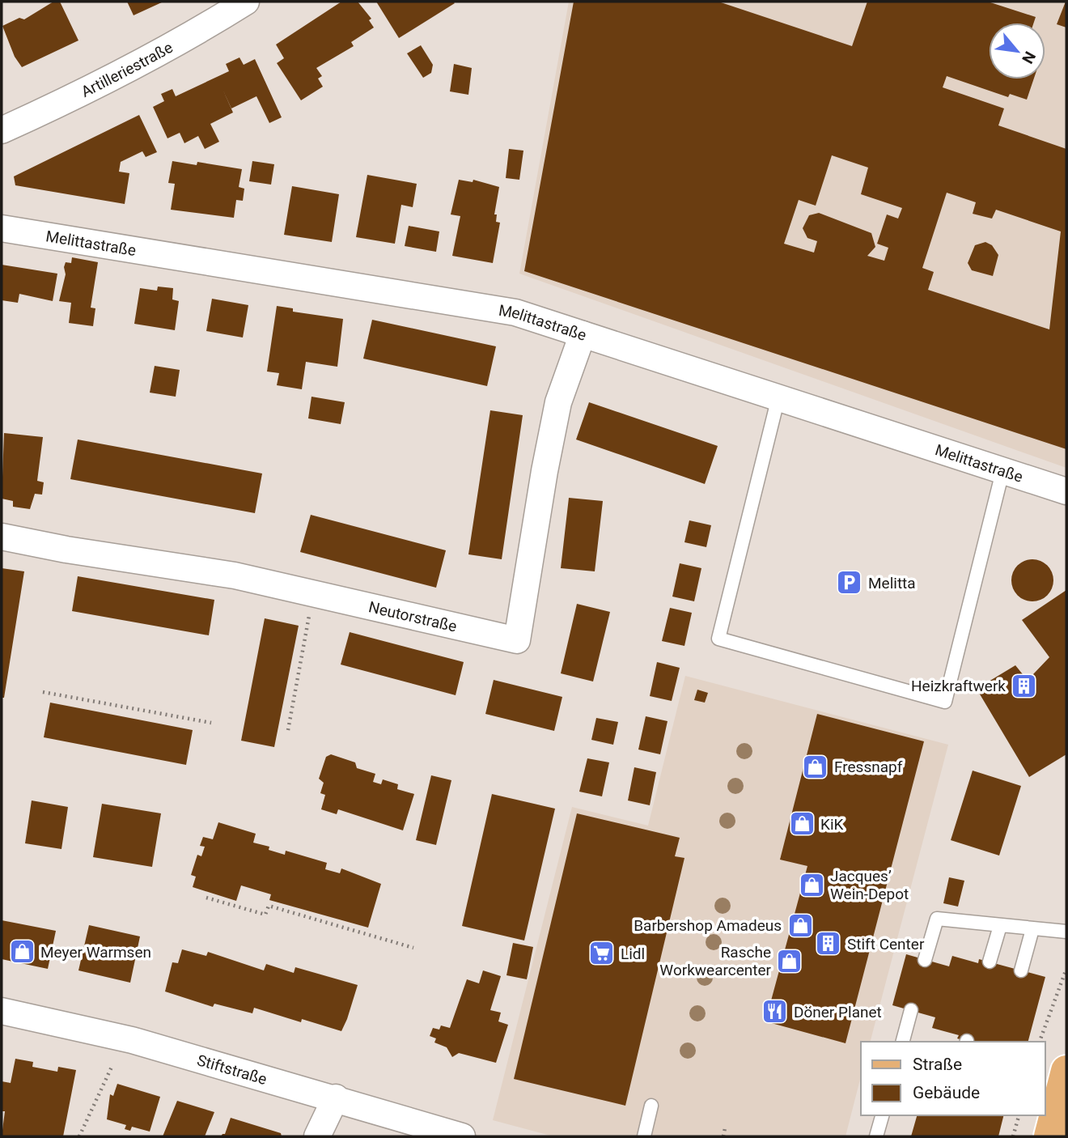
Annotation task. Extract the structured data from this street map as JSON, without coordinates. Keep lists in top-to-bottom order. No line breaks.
{"streets":{"street":["Artilleriestraße","Melittastraße","Neutorstraße","Stiftstraße"]},"crossings":[["Melittastraße","Neutorstraße"]],"places":{"parking":["Melitta"],"building":["Heizkraftwerk","Stift Center"],"shop":["Fressnapf","KiK","Jacques’ Wein-Depot","Barbershop Amadeus","Meyer Warmsen","Rasche Workwearcenter"],"supermarket":["Lidl"],"restaurant":["Döner Planet"]},"legend":["Straße","Gebäude"],"north":"bottom right"}
